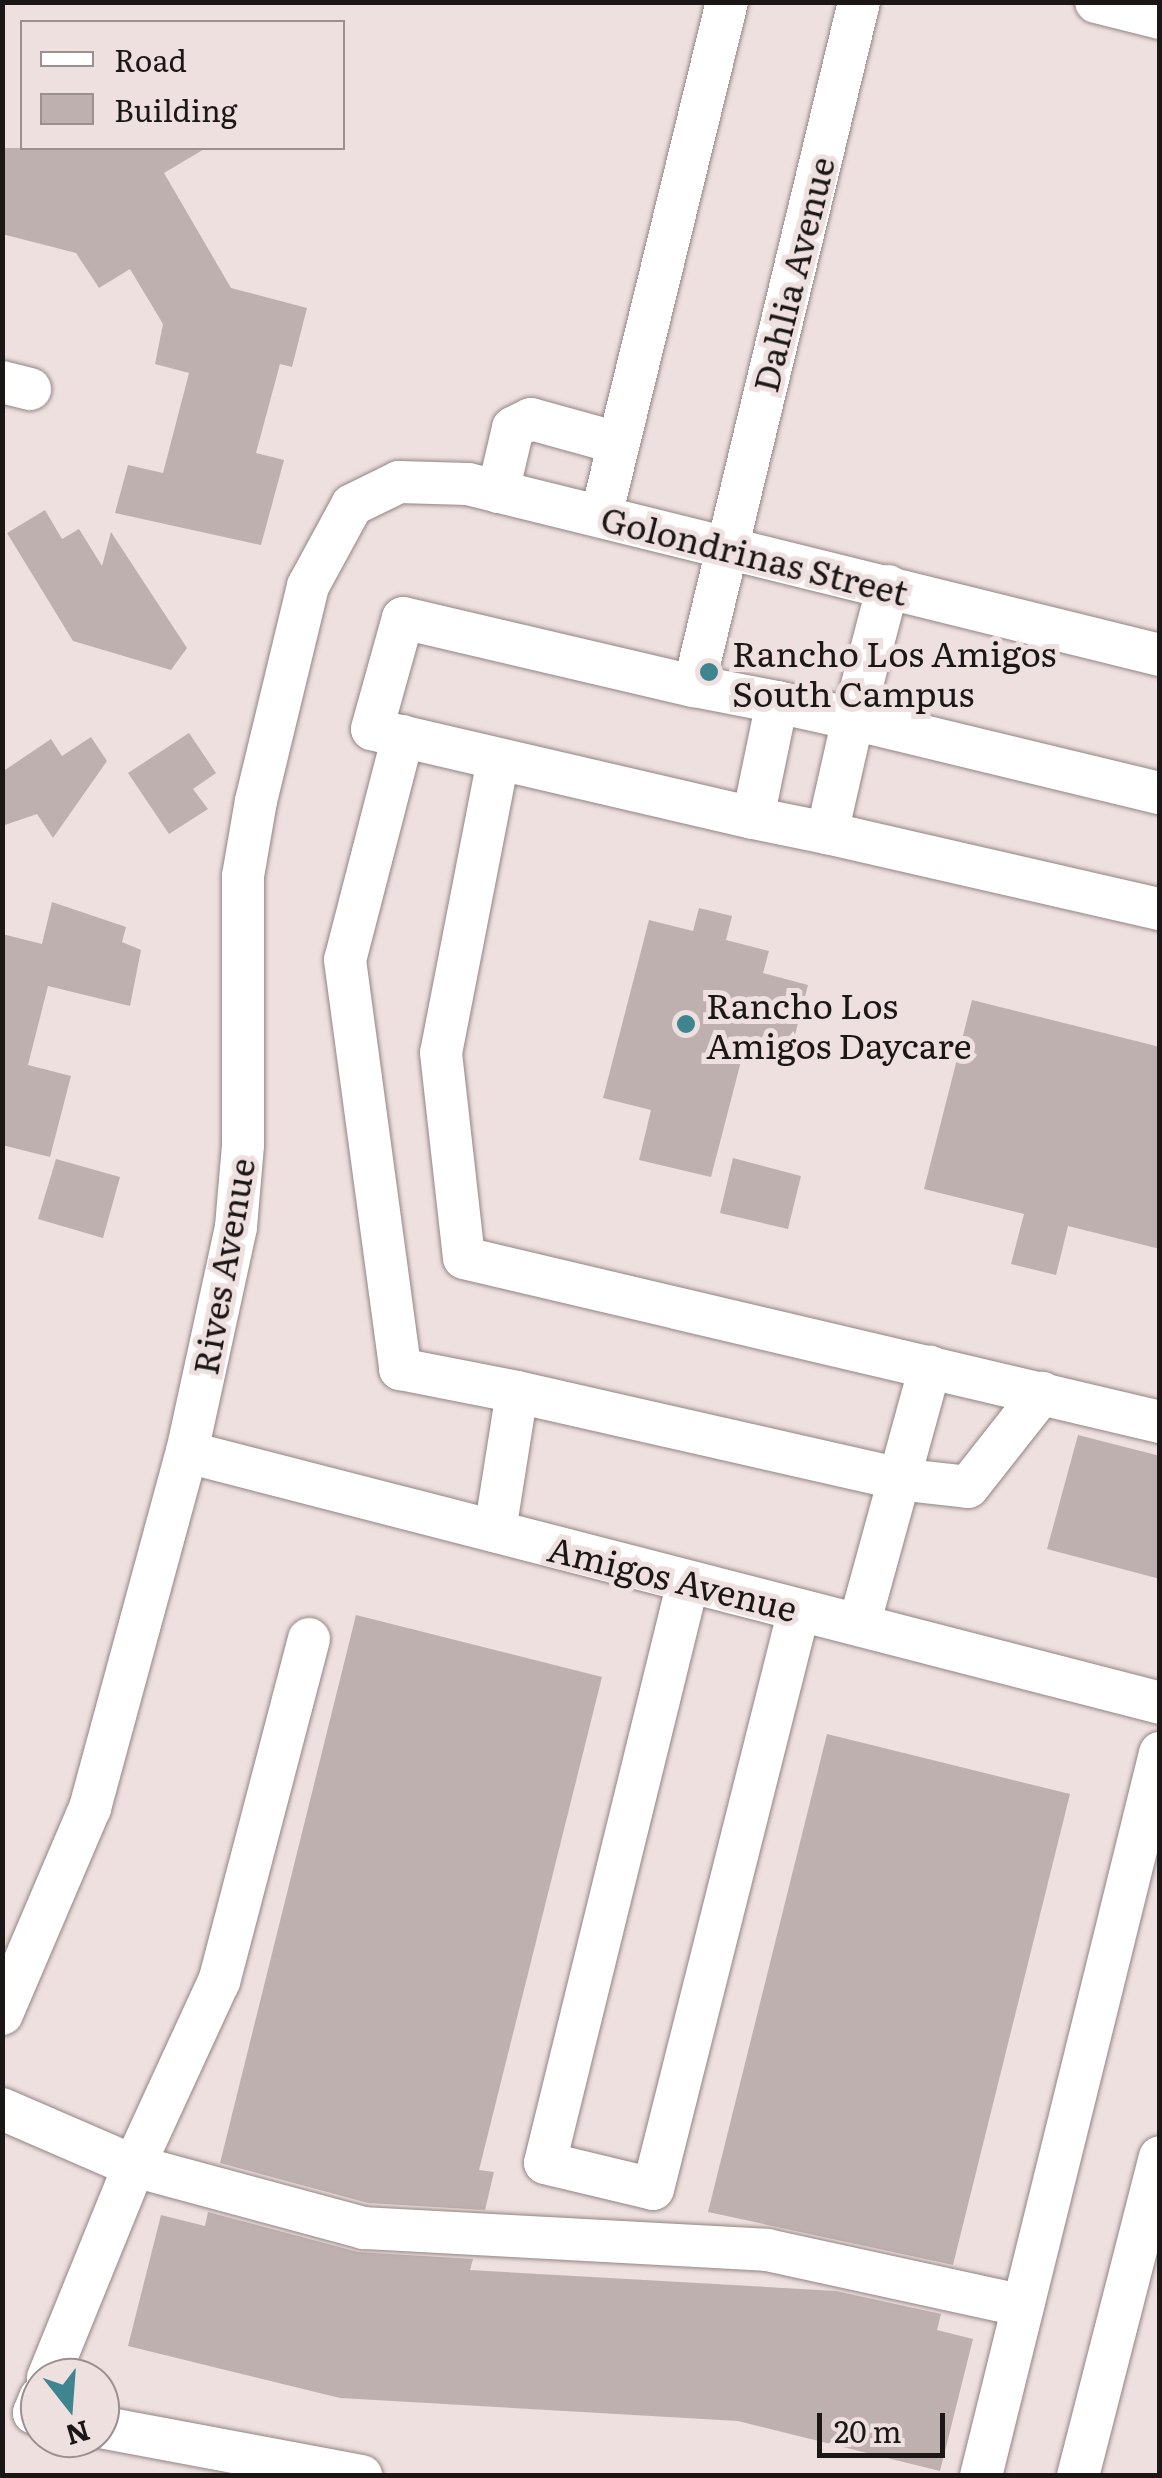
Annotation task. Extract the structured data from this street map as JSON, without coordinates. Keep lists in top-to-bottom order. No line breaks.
{"streets":{"street":["Dahlia Avenue","Golondrinas Street","Rives Avenue","Amigos Avenue"]},"crossings":[["Dahlia Avenue","Golondrinas Street"],["Golondrinas Street","Rives Avenue"],["Rives Avenue","Amigos Avenue"]],"places":["Rancho Los Amigos South Campus","Rancho Los Amigos Daycare"],"legend":["Road","Building"],"scale_bar":"20 m","north":"bottom"}
